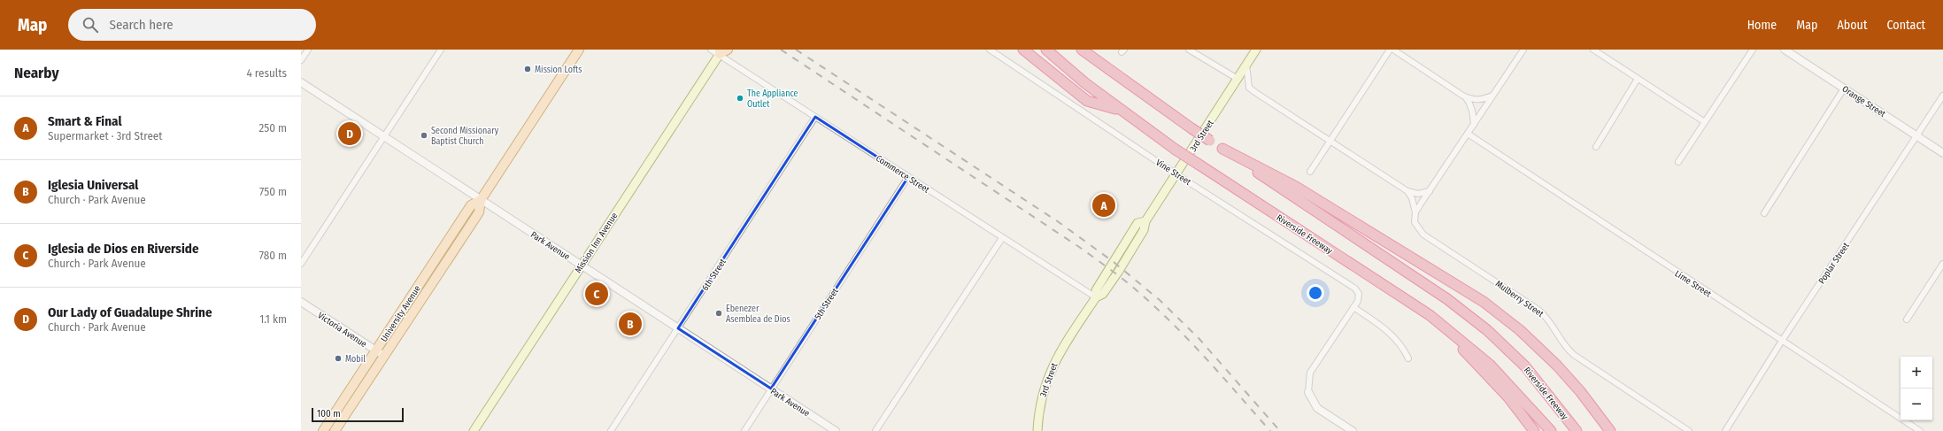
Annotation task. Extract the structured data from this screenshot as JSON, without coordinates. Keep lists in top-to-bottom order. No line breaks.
{"streets":{"highway":["Riverside Freeway"],"main road":["3rd Street","Mission Inn Avenue","University Avenue"],"street":["Orange Street","Vine Street","Commerce Street","Park Avenue","Poplar Street","6th Street","Lime Street","Mulberry Street","5th Street","Victoria Avenue"]},"crossings":[["Orange Street","Poplar Street"],["3rd Street","Vine Street"],["3rd Street","Commerce Street"],["Commerce Street","Mission Inn Avenue"],["Commerce Street","6th Street"],["Commerce Street","5th Street"],["Mission Inn Avenue","Park Avenue"],["Park Avenue","6th Street"],["Park Avenue","5th Street"],["Park Avenue","University Avenue"],["Poplar Street","Lime Street"],["University Avenue","Victoria Avenue"]],"places":["Mission Lofts","The Appliance Outlet","Second Missionary Baptist Church","Ebenezer Asemblea de Dios","Mobil"],"scale_bar":"100 m","page":{"header":"Map","search":"Search here","nav":["Home","Map","About","Contact"],"heading":["Nearby","4 results"],"list":[{"mark":"A","name":"Smart & Final","note":"Supermarket · 3rd Street","value":"250 m"},{"mark":"B","name":"Iglesia Universal","note":"Church · Park Avenue","value":"750 m"},{"mark":"C","name":"Iglesia de Dios en Riverside","note":"Church · Park Avenue","value":"780 m"},{"mark":"D","name":"Our Lady of Guadalupe Shrine","note":"Church · Park Avenue","value":"1.1 km"}],"pins":["D","A","C","B"],"map_buttons":["+","−"],"scale":"100 m"}}
